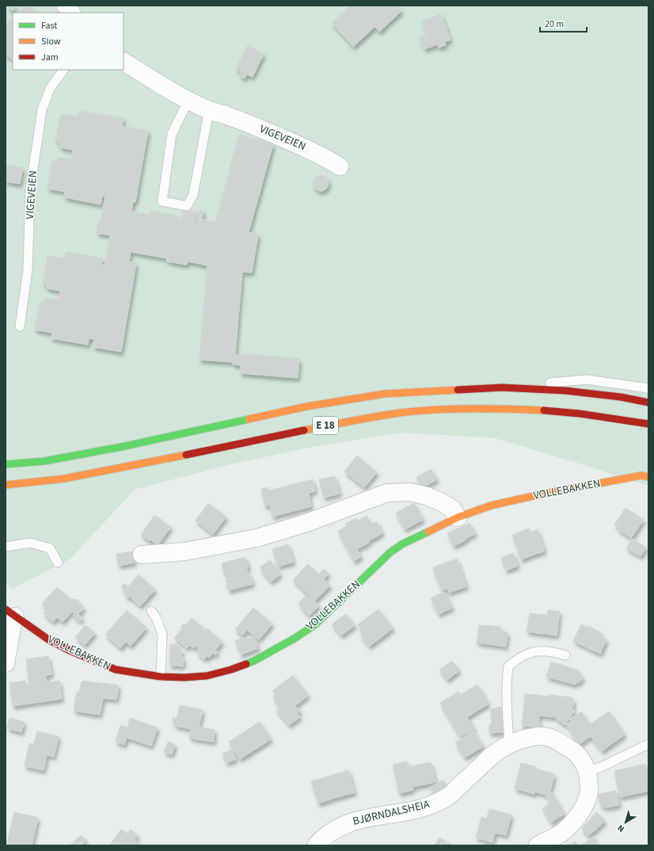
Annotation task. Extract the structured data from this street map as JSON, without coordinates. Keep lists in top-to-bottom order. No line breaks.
{"streets":{"main road":["E 18","VOLLEBAKKEN"],"street":["VIGEVEIEN","BJØRNDALSHEIA"]},"legend":["Fast","Slow","Jam"],"scale_bar":"20 m","north":"bottom left"}
